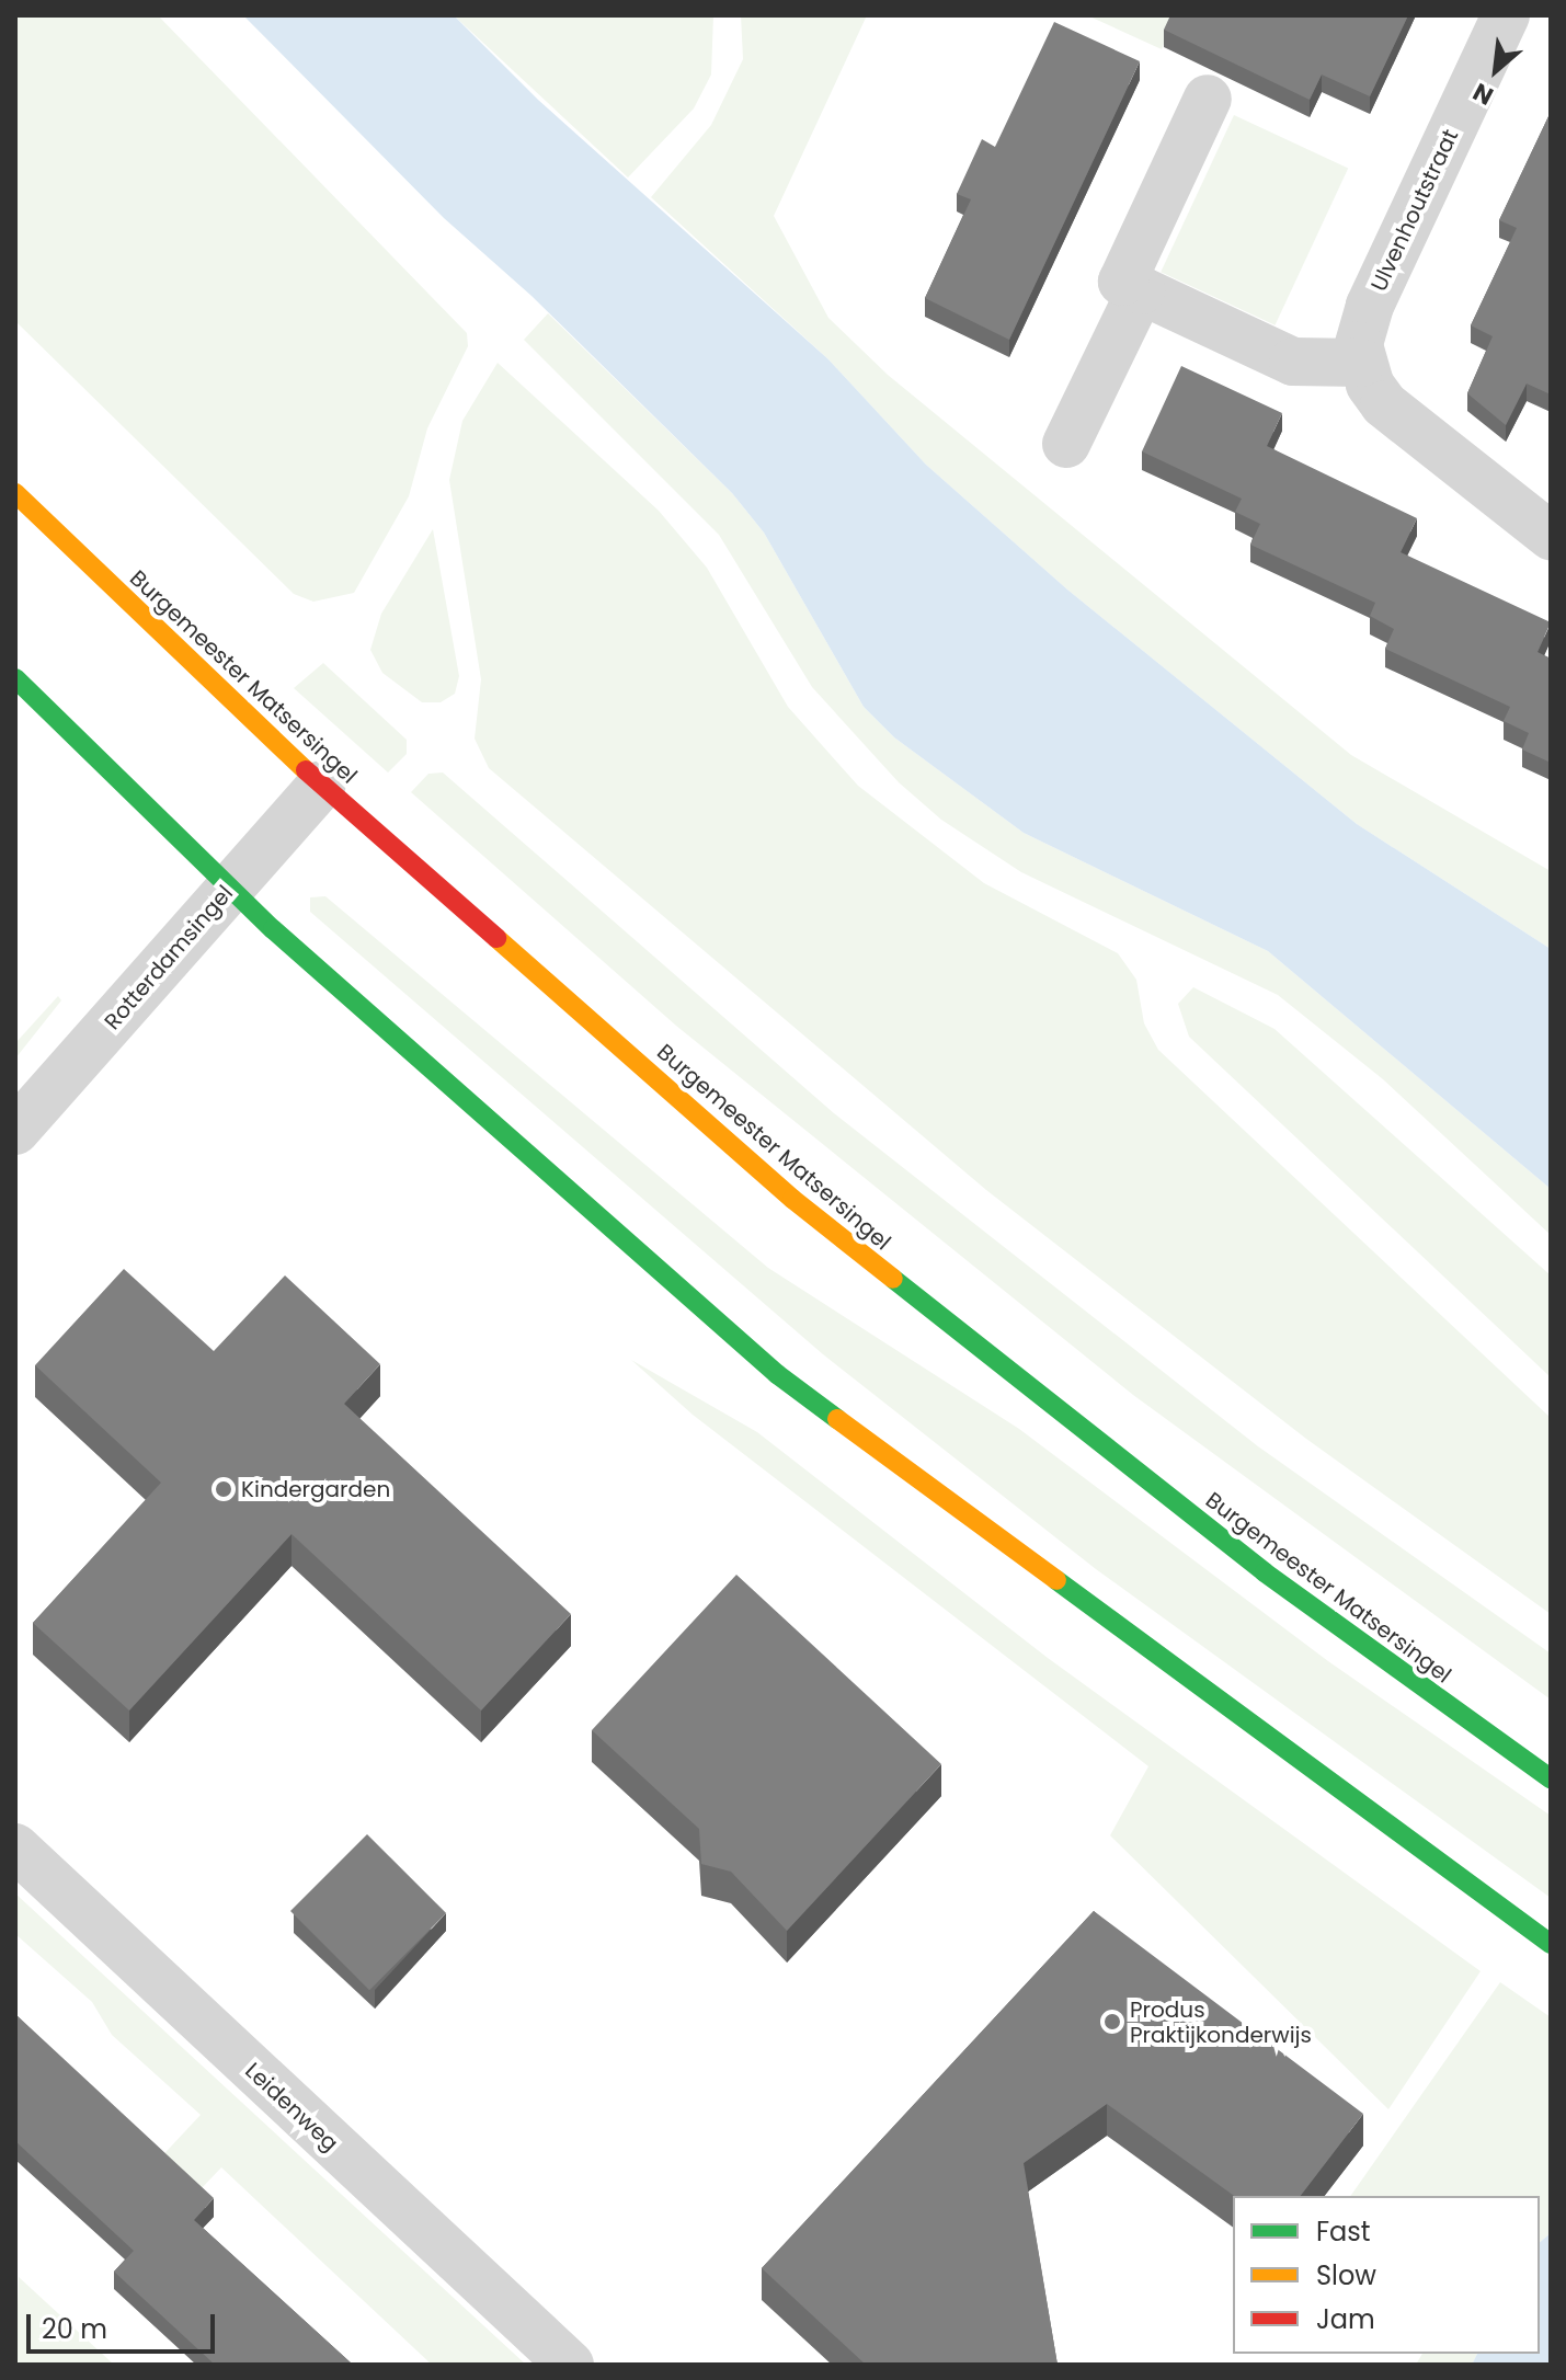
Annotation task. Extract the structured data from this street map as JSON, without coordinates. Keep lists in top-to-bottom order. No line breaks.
{"streets":{"main road":["Burgemeester Matsersingel"],"street":["Ulvenhoutstraat","Rotterdamsingel","Leidenweg"]},"crossings":[["Burgemeester Matsersingel","Rotterdamsingel"]],"places":["Kindergarden","Produs Praktijkonderwijs"],"legend":["Fast","Slow","Jam"],"scale_bar":"20 m","north":"bottom left"}
